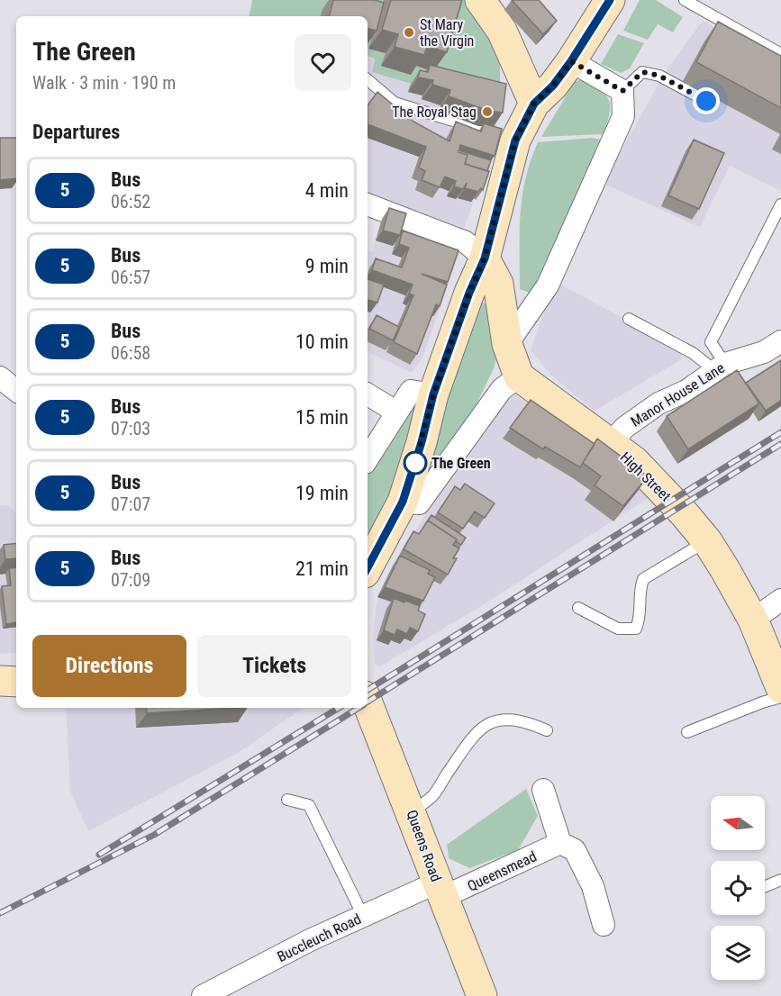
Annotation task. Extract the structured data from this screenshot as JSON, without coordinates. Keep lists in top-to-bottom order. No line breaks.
{"streets":{"main road":["High Street","Queens Road"],"street":["Manor House Lane","Queensmead","Buccleuch Road"]},"crossings":[["Manor House Lane","High Street"],["Queens Road","Queensmead"],["Queens Road","Buccleuch Road"],["Queensmead","Buccleuch Road"]],"places":["St Mary the Virgin","The Royal Stag","The Green"],"lines":["bus line 5"],"north":"left","page":{"heading":[["The Green","Walk · 3 min · 190 m"],"Departures"],"list":[{"mark":"5","name":"Bus","note":"06:52","value":"4 min"},{"mark":"5","name":"Bus","note":"06:57","value":"9 min"},{"mark":"5","name":"Bus","note":"06:58","value":"10 min"},{"mark":"5","name":"Bus","note":"07:03","value":"15 min"},{"mark":"5","name":"Bus","note":"07:07","value":"19 min"},{"mark":"5","name":"Bus","note":"07:09","value":"21 min"}],"buttons":["Directions","Tickets"]}}
